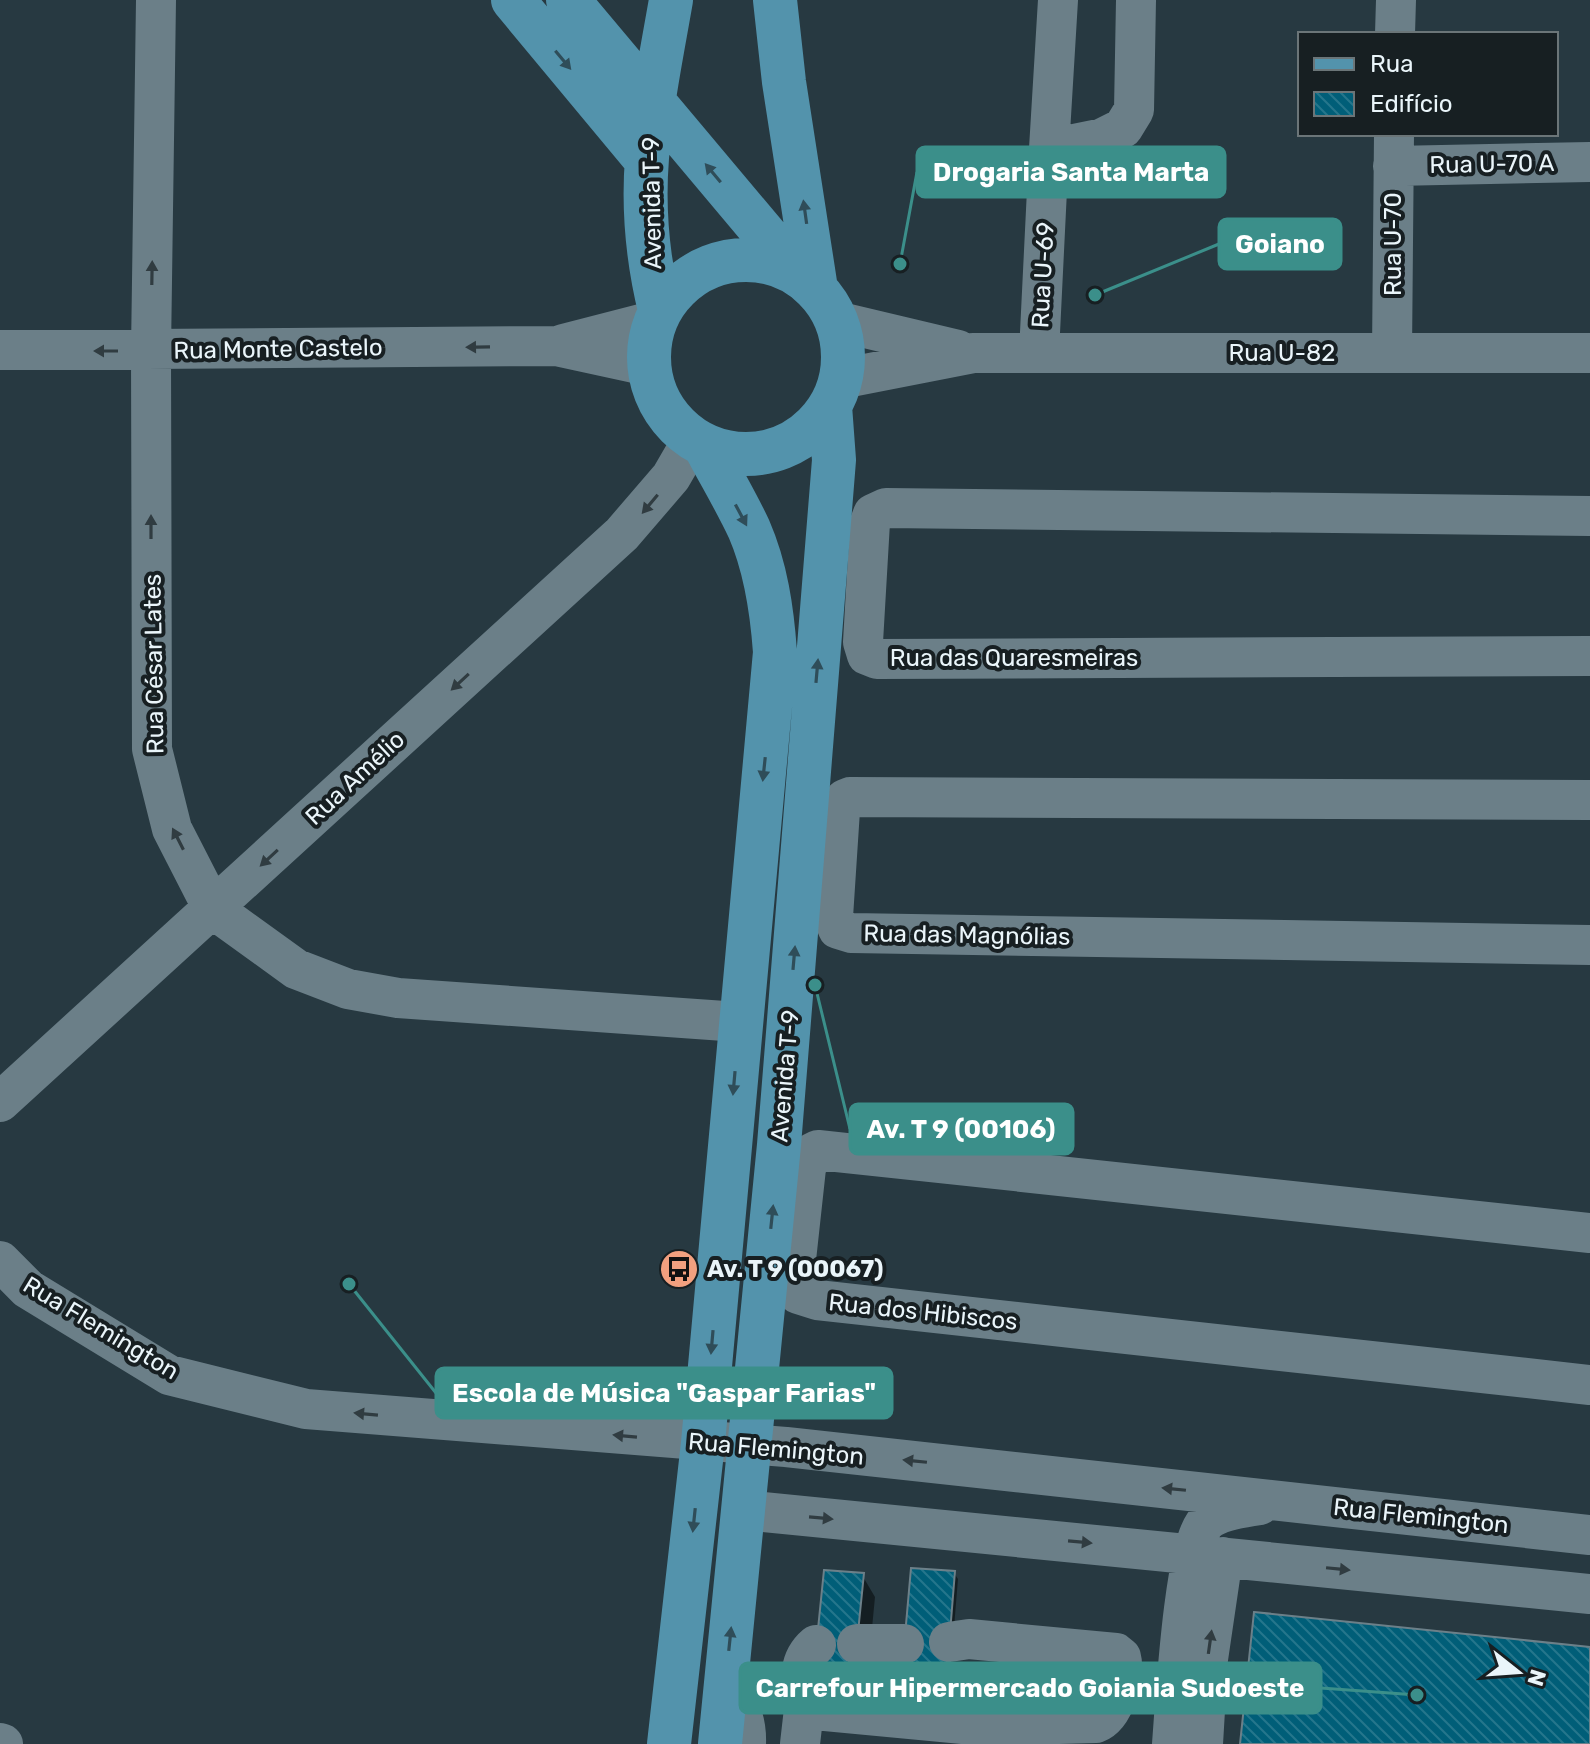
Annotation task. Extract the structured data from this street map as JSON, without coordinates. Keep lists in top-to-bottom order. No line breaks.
{"streets":{"main road":["Avenida T-9"],"street":["Rua U-70 A","Rua U-70","Rua U-69","Rua Monte Castelo","Rua U-82","Rua das Quaresmeiras","Rua César Lates","Rua Amélio","Rua das Magnólias","Rua dos Hibiscos","Rua Flemington"]},"crossings":[["Rua U-70 A","Rua U-70"],["Avenida T-9","Rua Monte Castelo"],["Avenida T-9","Rua U-82"],["Avenida T-9","Rua César Lates"],["Avenida T-9","Rua Amélio"],["Avenida T-9","Rua Flemington"],["Rua U-70","Rua U-82"],["Rua U-69","Rua U-82"],["Rua Monte Castelo","Rua U-82"],["Rua Monte Castelo","Rua César Lates"],["Rua Monte Castelo","Rua Amélio"],["Rua U-82","Rua Amélio"],["Rua César Lates","Rua Amélio"]],"one_way":["Rua Monte Castelo","Rua César Lates","Rua Amélio"],"places":{"other":["Drogaria Santa Marta","Goiano","Av. T 9 (00106)","Escola de Música \"Gaspar Farias\"","Carrefour Hipermercado Goiania Sudoeste"],"bus stop":["Av. T 9 (00067)"]},"legend":["Rua","Edifício"],"north":"right"}
